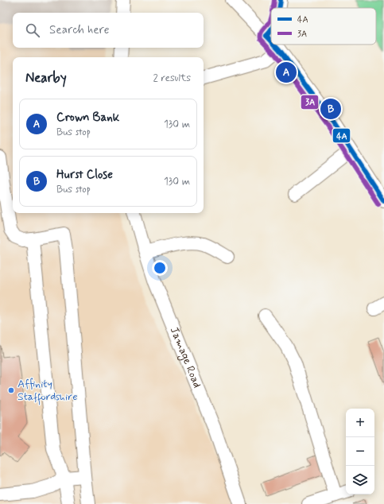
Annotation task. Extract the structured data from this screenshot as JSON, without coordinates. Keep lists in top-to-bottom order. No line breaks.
{"streets":{"street":["Jamage Road"]},"places":["Affinity Staffordshire"],"lines":["transit line 4A","transit line 3A"],"legend":["4A","3A"],"page":{"search":"Search here","heading":["Nearby","2 results"],"pins":["A","B"],"list":[{"mark":"A","name":"Crown Bank","note":"Bus stop","value":"130 m"},{"mark":"B","name":"Hurst Close","note":"Bus stop","value":"130 m"}],"map_buttons":["+","−"]}}
